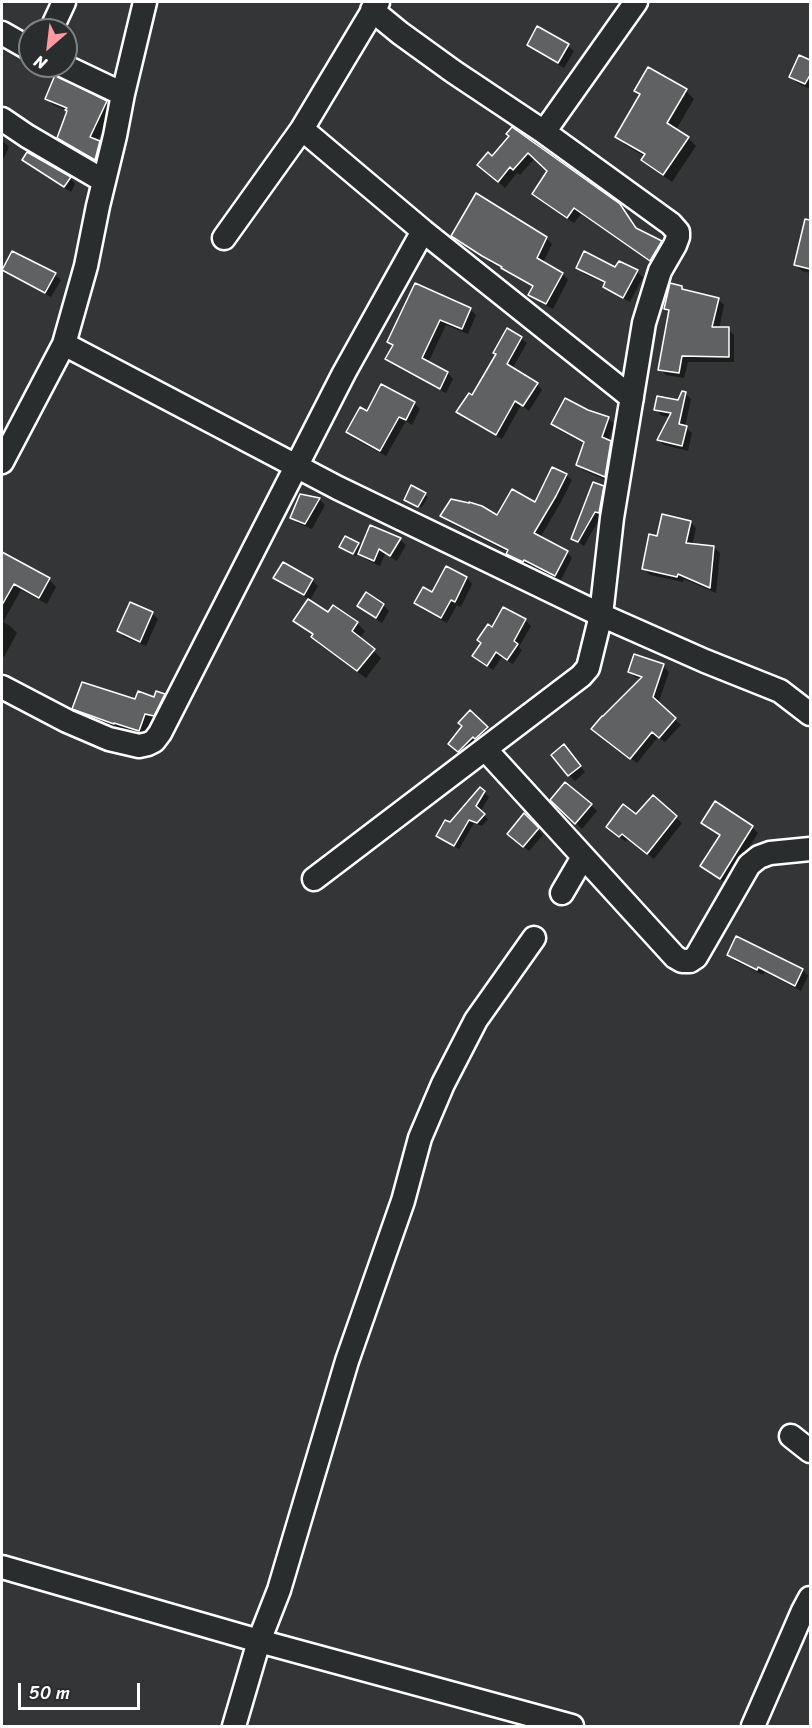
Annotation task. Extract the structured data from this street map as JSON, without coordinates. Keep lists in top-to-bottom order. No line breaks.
{"scale_bar":"50 m","north":"bottom left"}
